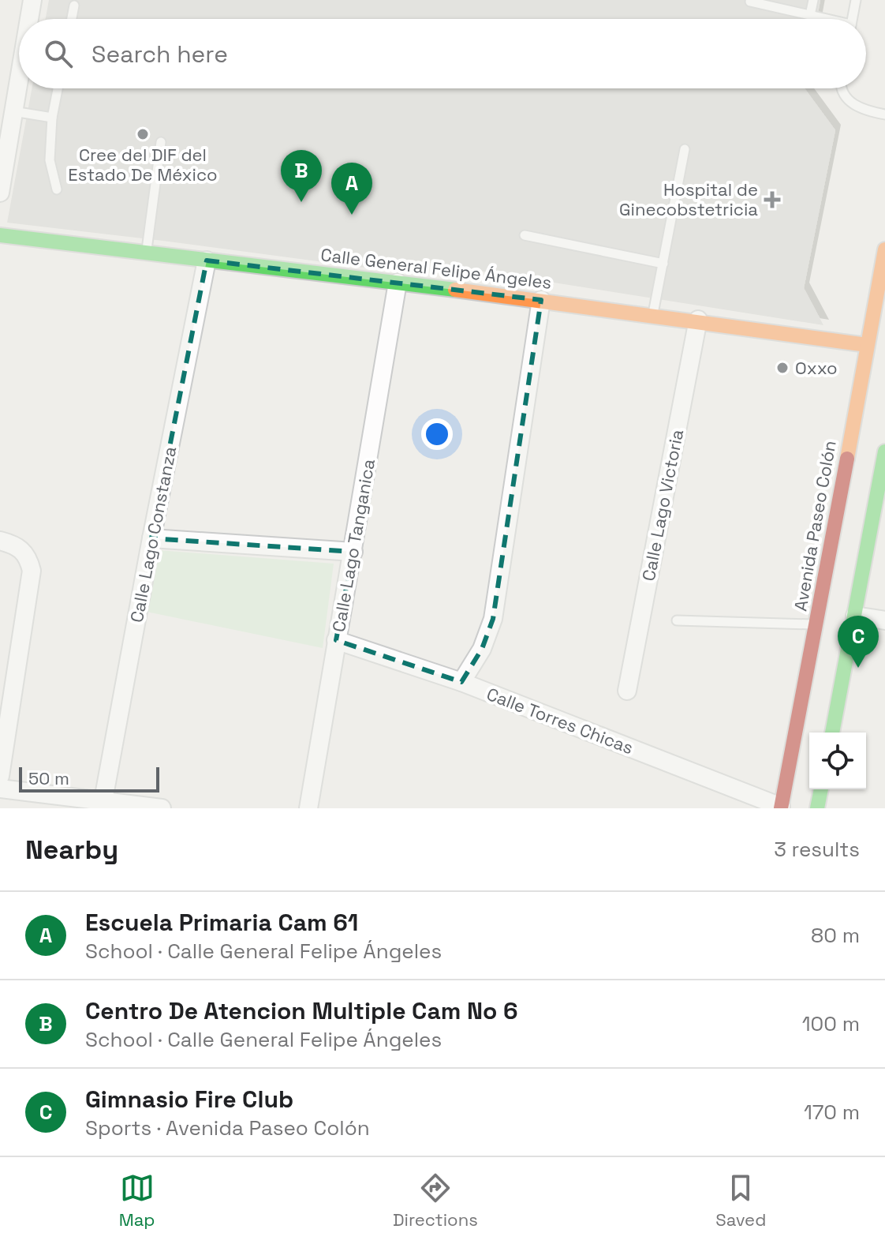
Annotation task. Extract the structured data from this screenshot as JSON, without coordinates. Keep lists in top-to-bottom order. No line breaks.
{"streets":{"main road":["Calle General Felipe Ángeles","Avenida Paseo Colón"],"street":["Calle Lago Victoria","Calle Lago Constanza","Calle Lago Tanganica","Calle Torres Chicas"]},"crossings":[["Calle General Felipe Ángeles","Calle Lago Victoria"],["Calle General Felipe Ángeles","Avenida Paseo Colón"],["Calle General Felipe Ángeles","Calle Lago Constanza"],["Calle General Felipe Ángeles","Calle Lago Tanganica"],["Avenida Paseo Colón","Calle Torres Chicas"],["Calle Lago Tanganica","Calle Torres Chicas"]],"places":{"other":["Cree del DIF del Estado De México","Oxxo"],"health":["Hospital de Ginecobstetricia"]},"scale_bar":"50 m","page":{"search":"Search here","pins":["B","A","C"],"scale":"50 m","heading":["Nearby","3 results"],"list":[{"mark":"A","name":"Escuela Primaria Cam 61","note":"School · Calle General Felipe Ángeles","value":"80 m"},{"mark":"B","name":"Centro De Atencion Multiple Cam No 6","note":"School · Calle General Felipe Ángeles","value":"100 m"},{"mark":"C","name":"Gimnasio Fire Club","note":"Sports · Avenida Paseo Colón","value":"170 m"}],"nav":["Map","Directions","Saved"]}}
